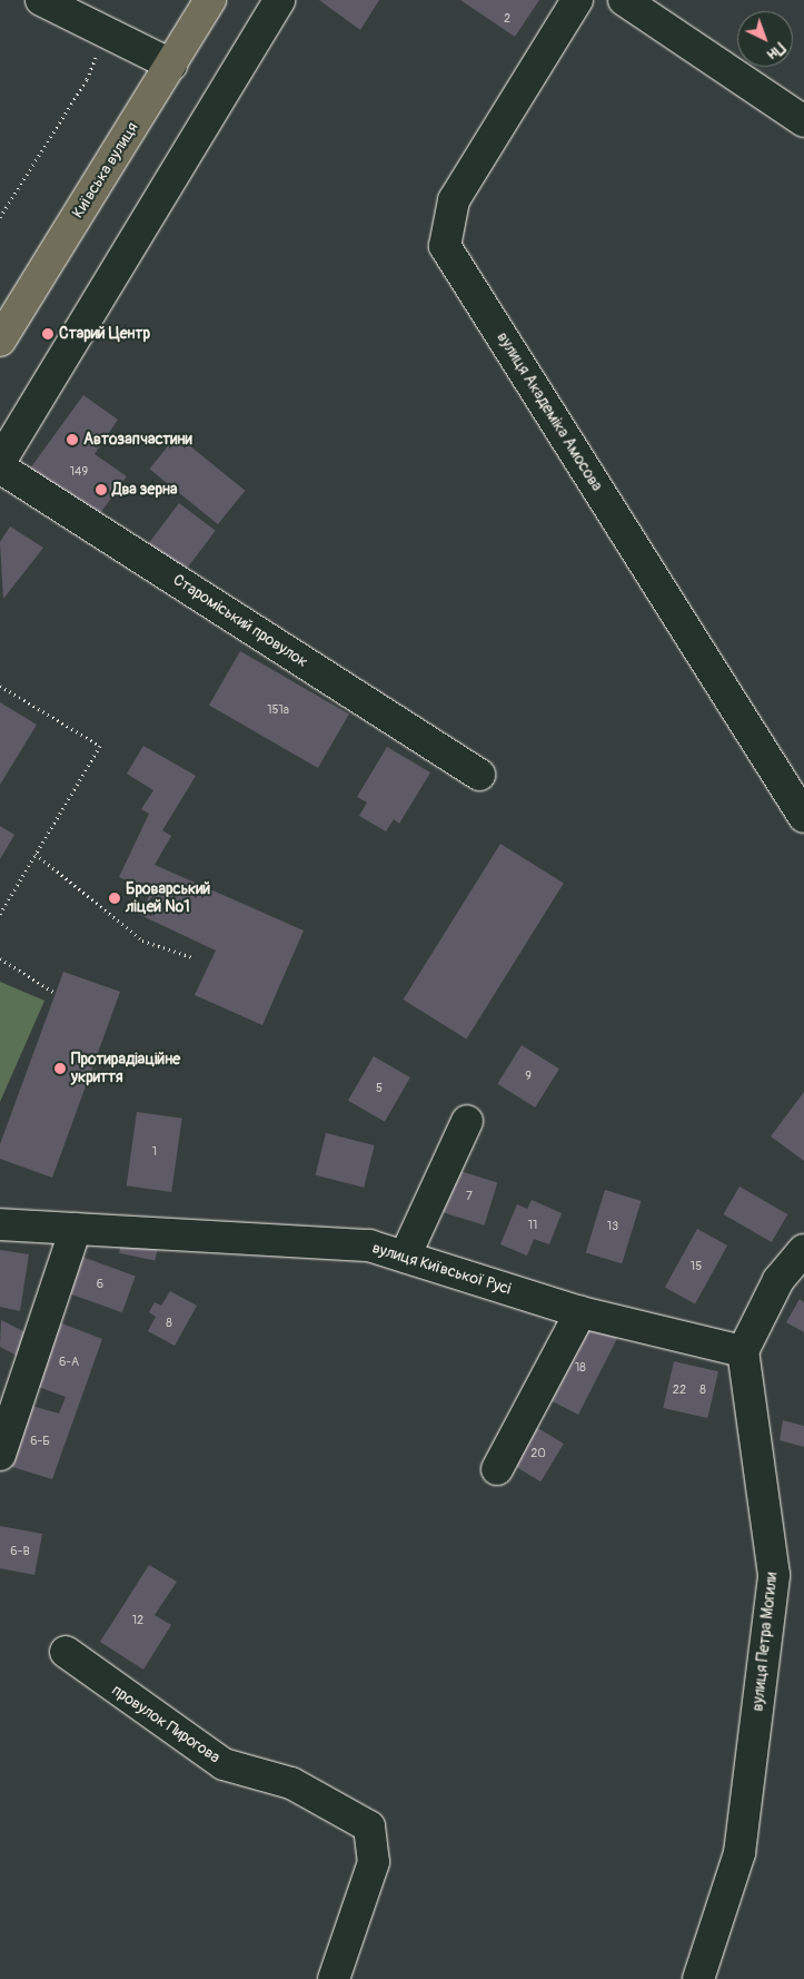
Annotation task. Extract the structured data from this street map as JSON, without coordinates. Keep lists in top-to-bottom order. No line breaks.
{"streets":{"main road":["Київська вулиця"],"street":["вулиця Академіка Амосова","Староміський провулок","вулиця Київської Русі","вулиця Петра Могили","провулок Пирогова"]},"crossings":[["вулиця Київської Русі","вулиця Петра Могили"]],"places":["Старий Центр","Автозапчастини","Два зерна","Броварський ліцей №1","Протирадіаційне укриття"],"house_numbers":["2","149","151а","9","5","1","7","11","13","15","6","8","6-А","18","22","8","6-Б","20","6-В","12"],"north":"bottom right"}
